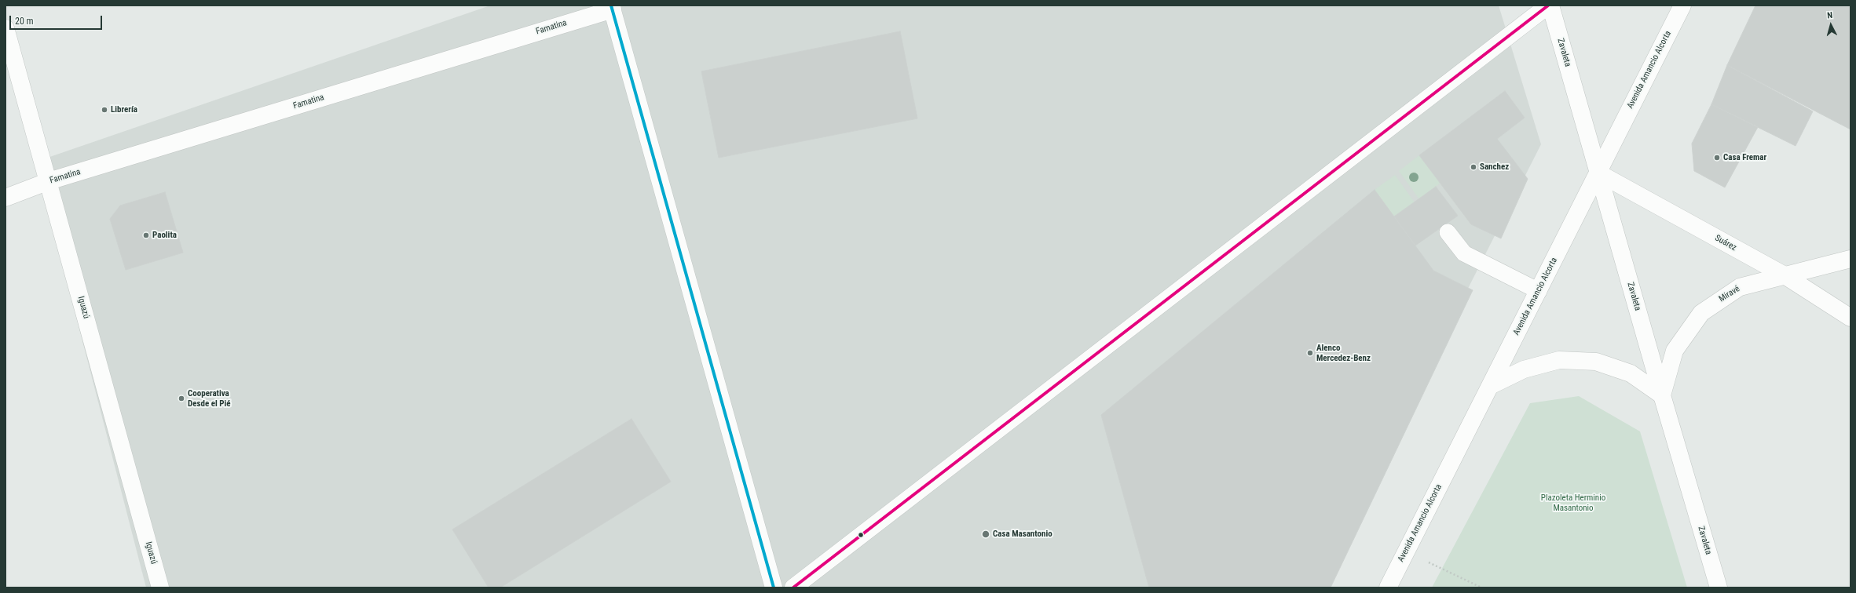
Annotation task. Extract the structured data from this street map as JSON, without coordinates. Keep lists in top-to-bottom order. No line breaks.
{"streets":{"street":["Famatina","Zavaleta","Avenida Amancio Alcorta","Suárez","Miravé","Iguazú"]},"crossings":[["Famatina","Iguazú"],["Zavaleta","Avenida Amancio Alcorta"],["Zavaleta","Suárez"],["Zavaleta","Miravé"],["Avenida Amancio Alcorta","Suárez"],["Suárez","Miravé"]],"parks":["Plazoleta Herminio Masantonio"],"places":["Librería","Casa Fremar","Sanchez","Paolita","Alenco Mercedez-Benz","Cooperativa Desde el Pié","Casa Masantonio"],"scale_bar":"20 m","north":"top"}
